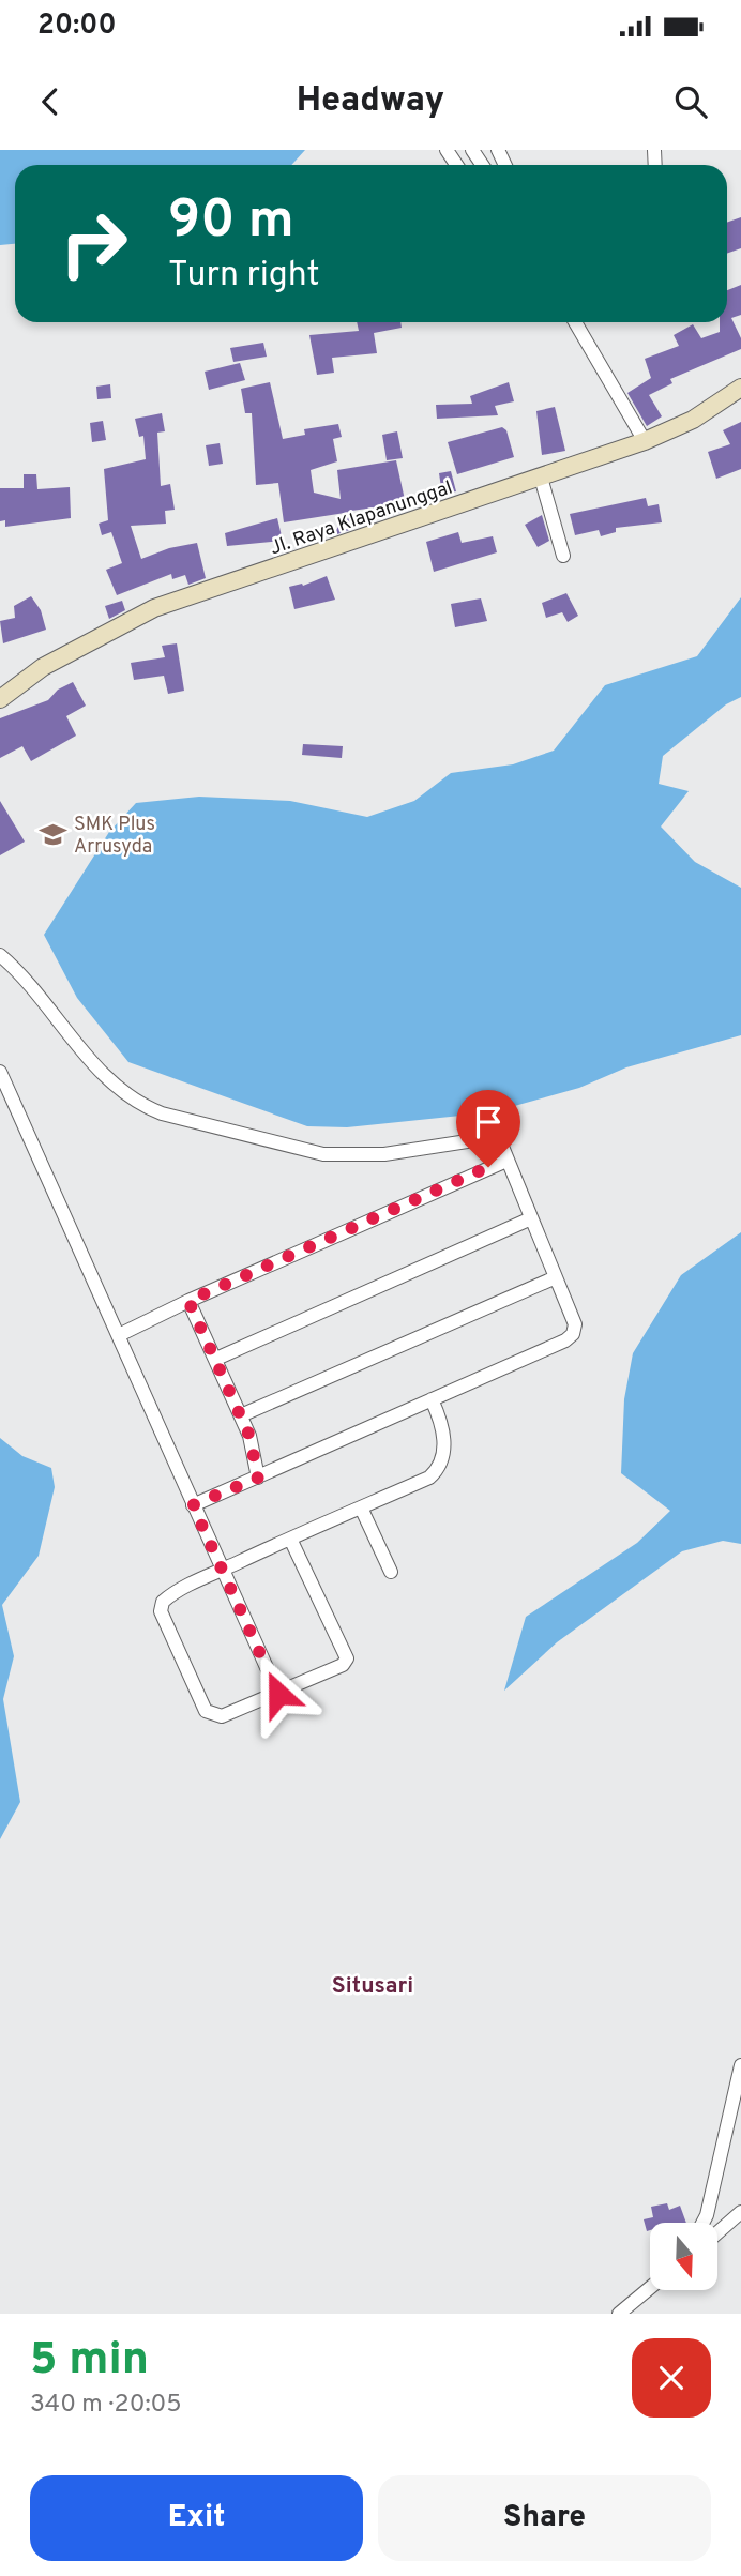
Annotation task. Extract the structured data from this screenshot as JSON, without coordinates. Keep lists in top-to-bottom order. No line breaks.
{"streets":{"street":["Jl. Raya Klapanunggal"]},"districts":["Situsari"],"places":{"school or university":["SMK Plus Arrusyda"]},"north":"bottom","page":{"status":"20:00","header":"Headway","turn":["90 m","Turn right"],"heading":["5 min","340 m · 20:05"],"buttons":["Exit","Share"]}}
